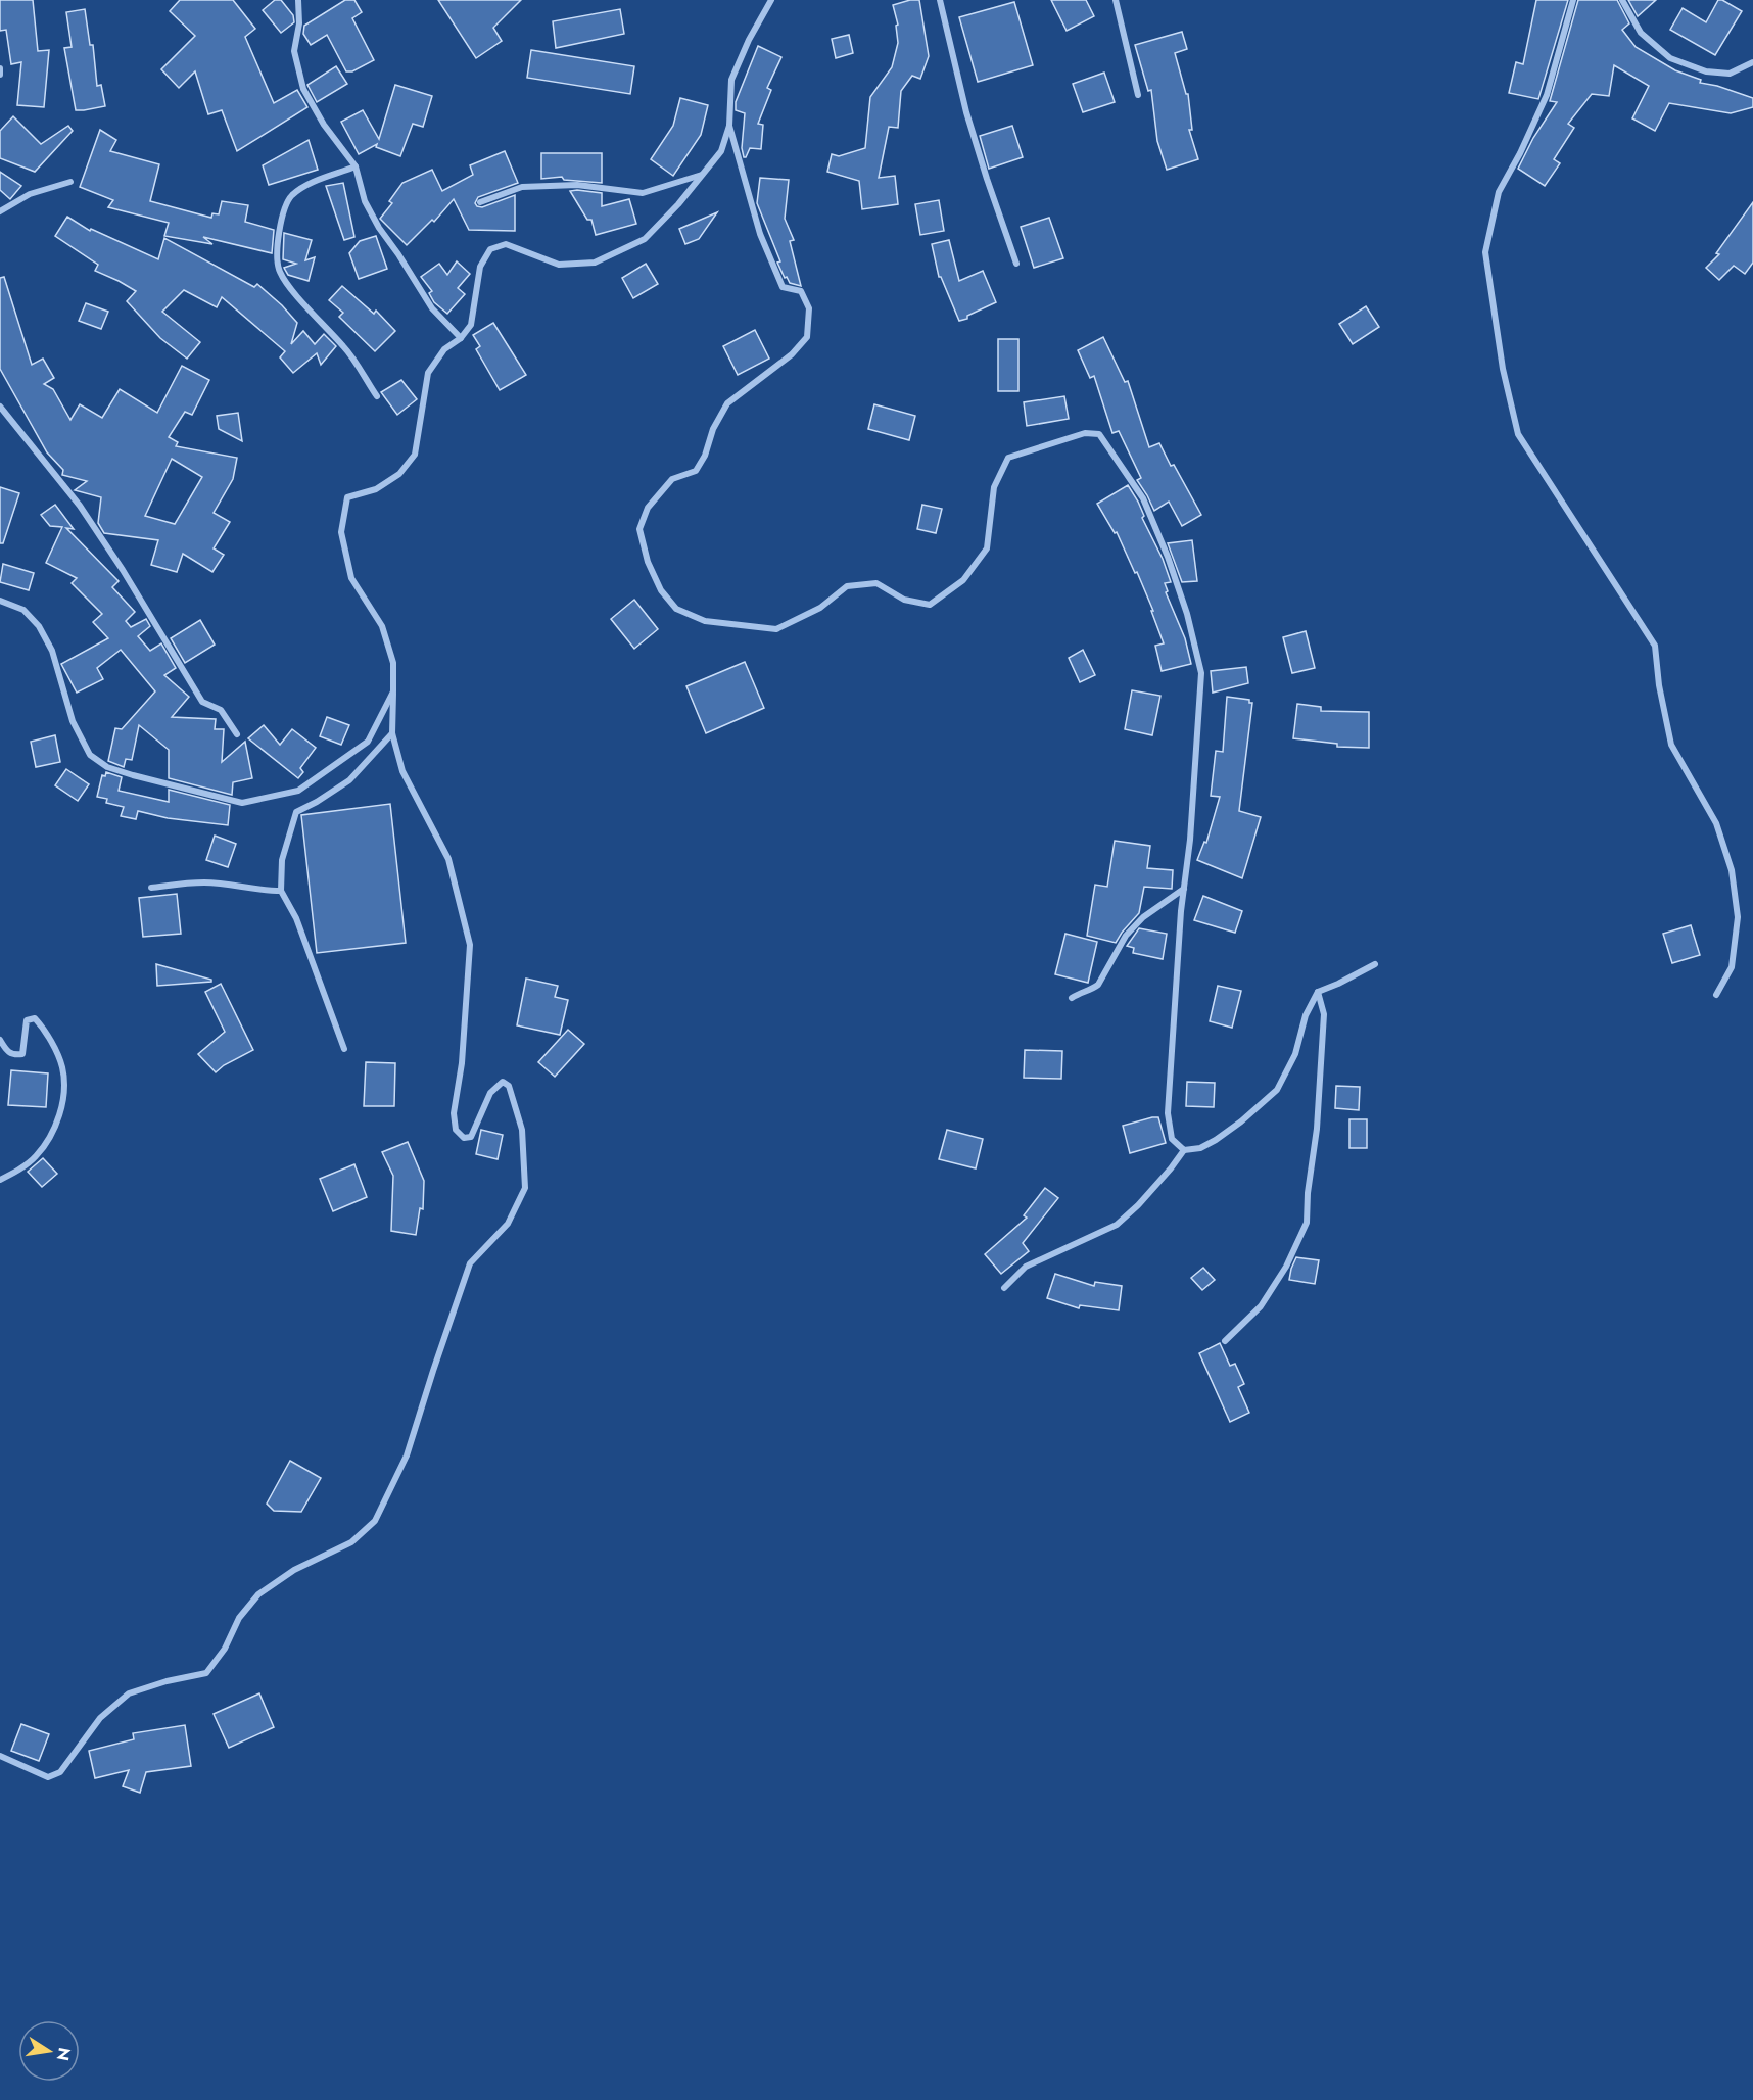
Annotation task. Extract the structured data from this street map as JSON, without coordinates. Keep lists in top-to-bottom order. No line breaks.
{"north":"right"}
